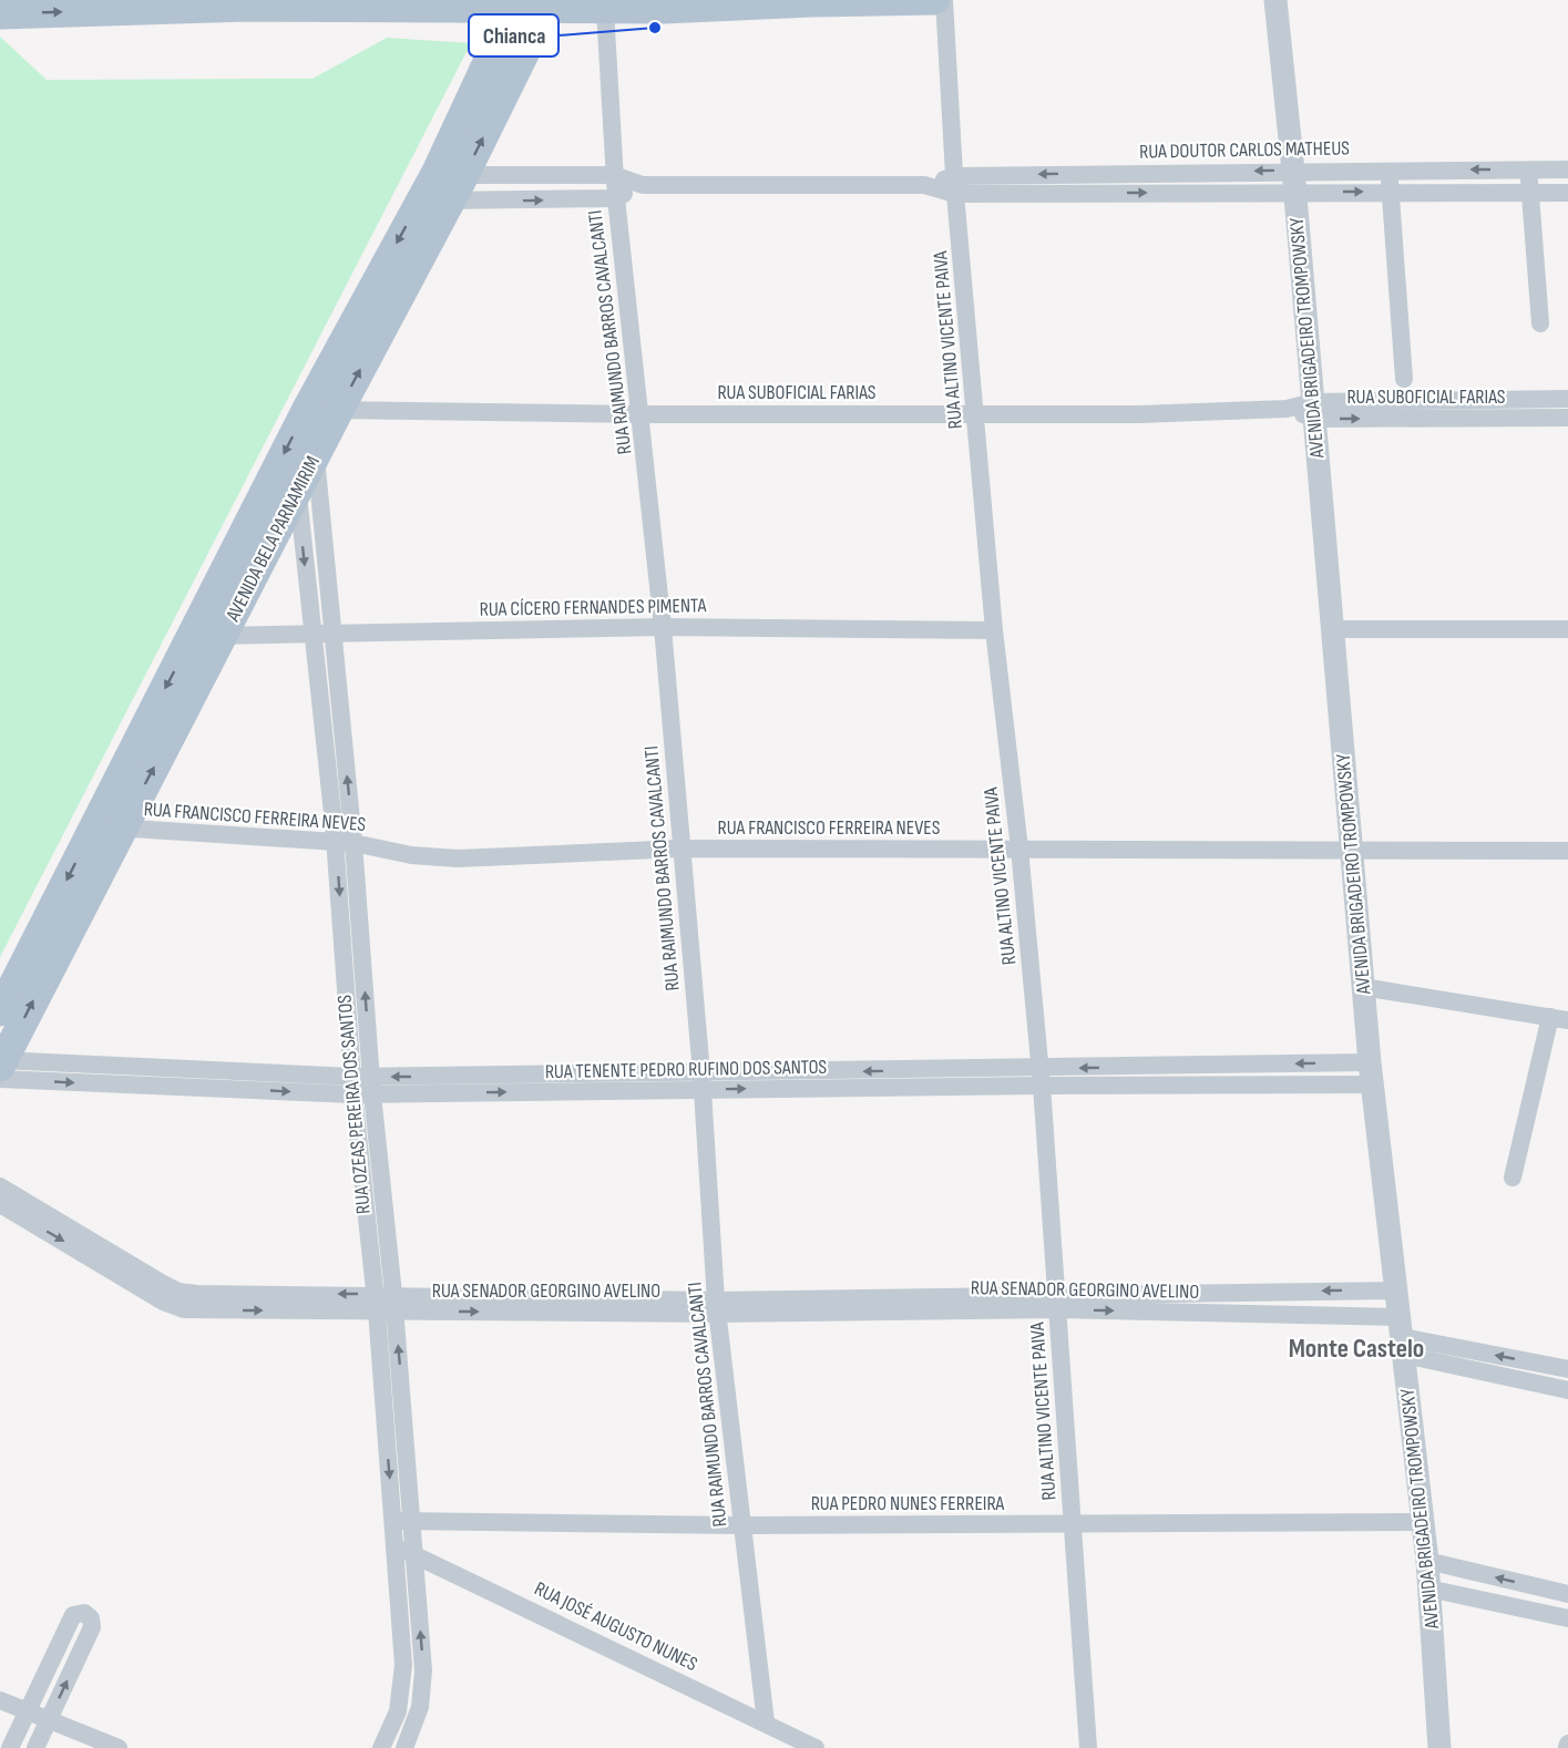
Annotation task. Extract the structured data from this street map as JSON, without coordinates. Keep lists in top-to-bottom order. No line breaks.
{"streets":{"main road":["AVENIDA BELA PARNAMIRIM"],"street":["RUA DOUTOR CARLOS MATHEUS","RUA RAIMUNDO BARROS CAVALCANTI","AVENIDA BRIGADEIRO TROMPOWSKY","RUA ALTINO VICENTE PAIVA","RUA SUBOFICIAL FARIAS","RUA CÍCERO FERNANDES PIMENTA","RUA FRANCISCO FERREIRA NEVES","RUA TENENTE PEDRO RUFINO DOS SANTOS","RUA OZEAS PEREIRA DOS SANTOS","RUA SENADOR GEORGINO AVELINO","RUA PEDRO NUNES FERREIRA","RUA JOSÉ AUGUSTO NUNES"]},"crossings":[["RUA DOUTOR CARLOS MATHEUS","RUA RAIMUNDO BARROS CAVALCANTI"],["RUA DOUTOR CARLOS MATHEUS","AVENIDA BRIGADEIRO TROMPOWSKY"],["RUA DOUTOR CARLOS MATHEUS","RUA ALTINO VICENTE PAIVA"],["RUA DOUTOR CARLOS MATHEUS","AVENIDA BELA PARNAMIRIM"],["RUA RAIMUNDO BARROS CAVALCANTI","RUA SUBOFICIAL FARIAS"],["RUA RAIMUNDO BARROS CAVALCANTI","RUA CÍCERO FERNANDES PIMENTA"],["RUA RAIMUNDO BARROS CAVALCANTI","RUA FRANCISCO FERREIRA NEVES"],["RUA RAIMUNDO BARROS CAVALCANTI","RUA TENENTE PEDRO RUFINO DOS SANTOS"],["RUA RAIMUNDO BARROS CAVALCANTI","RUA SENADOR GEORGINO AVELINO"],["RUA RAIMUNDO BARROS CAVALCANTI","RUA PEDRO NUNES FERREIRA"],["RUA RAIMUNDO BARROS CAVALCANTI","RUA JOSÉ AUGUSTO NUNES"],["AVENIDA BRIGADEIRO TROMPOWSKY","RUA SUBOFICIAL FARIAS"],["AVENIDA BRIGADEIRO TROMPOWSKY","RUA FRANCISCO FERREIRA NEVES"],["AVENIDA BRIGADEIRO TROMPOWSKY","RUA TENENTE PEDRO RUFINO DOS SANTOS"],["AVENIDA BRIGADEIRO TROMPOWSKY","RUA SENADOR GEORGINO AVELINO"],["AVENIDA BRIGADEIRO TROMPOWSKY","RUA PEDRO NUNES FERREIRA"],["RUA ALTINO VICENTE PAIVA","RUA SUBOFICIAL FARIAS"],["RUA ALTINO VICENTE PAIVA","RUA CÍCERO FERNANDES PIMENTA"],["RUA ALTINO VICENTE PAIVA","RUA FRANCISCO FERREIRA NEVES"],["RUA ALTINO VICENTE PAIVA","RUA TENENTE PEDRO RUFINO DOS SANTOS"],["RUA ALTINO VICENTE PAIVA","RUA SENADOR GEORGINO AVELINO"],["RUA ALTINO VICENTE PAIVA","RUA PEDRO NUNES FERREIRA"],["RUA SUBOFICIAL FARIAS","AVENIDA BELA PARNAMIRIM"],["AVENIDA BELA PARNAMIRIM","RUA CÍCERO FERNANDES PIMENTA"],["AVENIDA BELA PARNAMIRIM","RUA FRANCISCO FERREIRA NEVES"],["AVENIDA BELA PARNAMIRIM","RUA TENENTE PEDRO RUFINO DOS SANTOS"],["AVENIDA BELA PARNAMIRIM","RUA OZEAS PEREIRA DOS SANTOS"],["RUA CÍCERO FERNANDES PIMENTA","RUA OZEAS PEREIRA DOS SANTOS"],["RUA FRANCISCO FERREIRA NEVES","RUA OZEAS PEREIRA DOS SANTOS"],["RUA TENENTE PEDRO RUFINO DOS SANTOS","RUA OZEAS PEREIRA DOS SANTOS"],["RUA OZEAS PEREIRA DOS SANTOS","RUA SENADOR GEORGINO AVELINO"],["RUA OZEAS PEREIRA DOS SANTOS","RUA PEDRO NUNES FERREIRA"],["RUA OZEAS PEREIRA DOS SANTOS","RUA JOSÉ AUGUSTO NUNES"]],"districts":["Monte Castelo"],"places":["Chianca"]}
